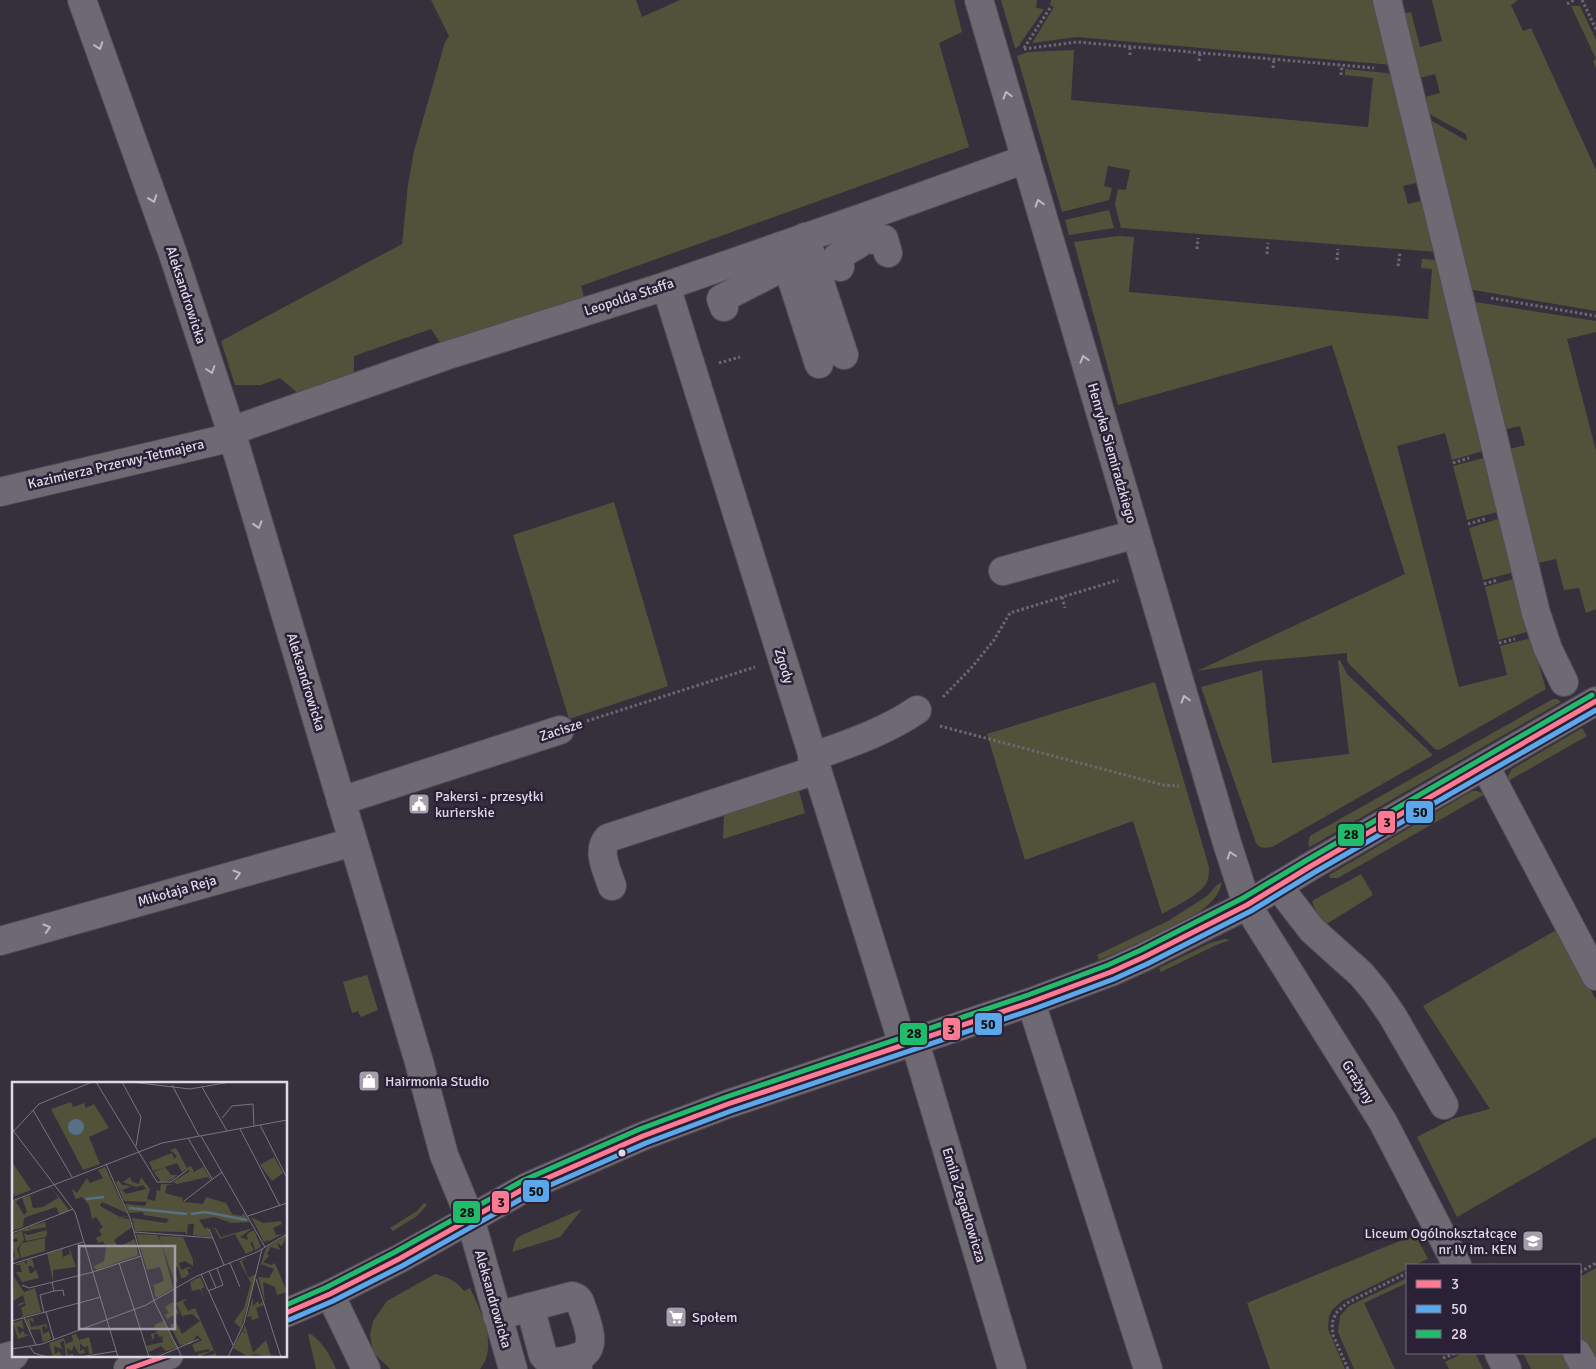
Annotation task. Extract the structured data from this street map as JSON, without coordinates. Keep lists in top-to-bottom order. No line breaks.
{"streets":{"street":["Aleksandrowicka","Leopolda Staffa","Henryka Siemiradzkiego","Kazimierza Przerwy-Tetmajera","Zgody","Zacisze","Mikołaja Reja","Grażyny","Emila Zegadłowicza"]},"crossings":[["Aleksandrowicka","Leopolda Staffa"],["Aleksandrowicka","Kazimierza Przerwy-Tetmajera"],["Aleksandrowicka","Zacisze"],["Aleksandrowicka","Mikołaja Reja"],["Leopolda Staffa","Henryka Siemiradzkiego"],["Leopolda Staffa","Kazimierza Przerwy-Tetmajera"],["Leopolda Staffa","Zgody"],["Henryka Siemiradzkiego","Grażyny"],["Zgody","Zacisze"],["Zgody","Emila Zegadłowicza"]],"one_way":["Aleksandrowicka","Henryka Siemiradzkiego","Mikołaja Reja"],"places":{"public building":["Pakersi - przesyłki kurierskie"],"shop":["Hairmonia Studio"],"school or university":["Liceum Ogólnokształcące nr IV im. KEN"],"supermarket":["Społem"]},"lines":["transit line 28","transit line 3","transit line 50"],"legend":["3","50","28"]}
